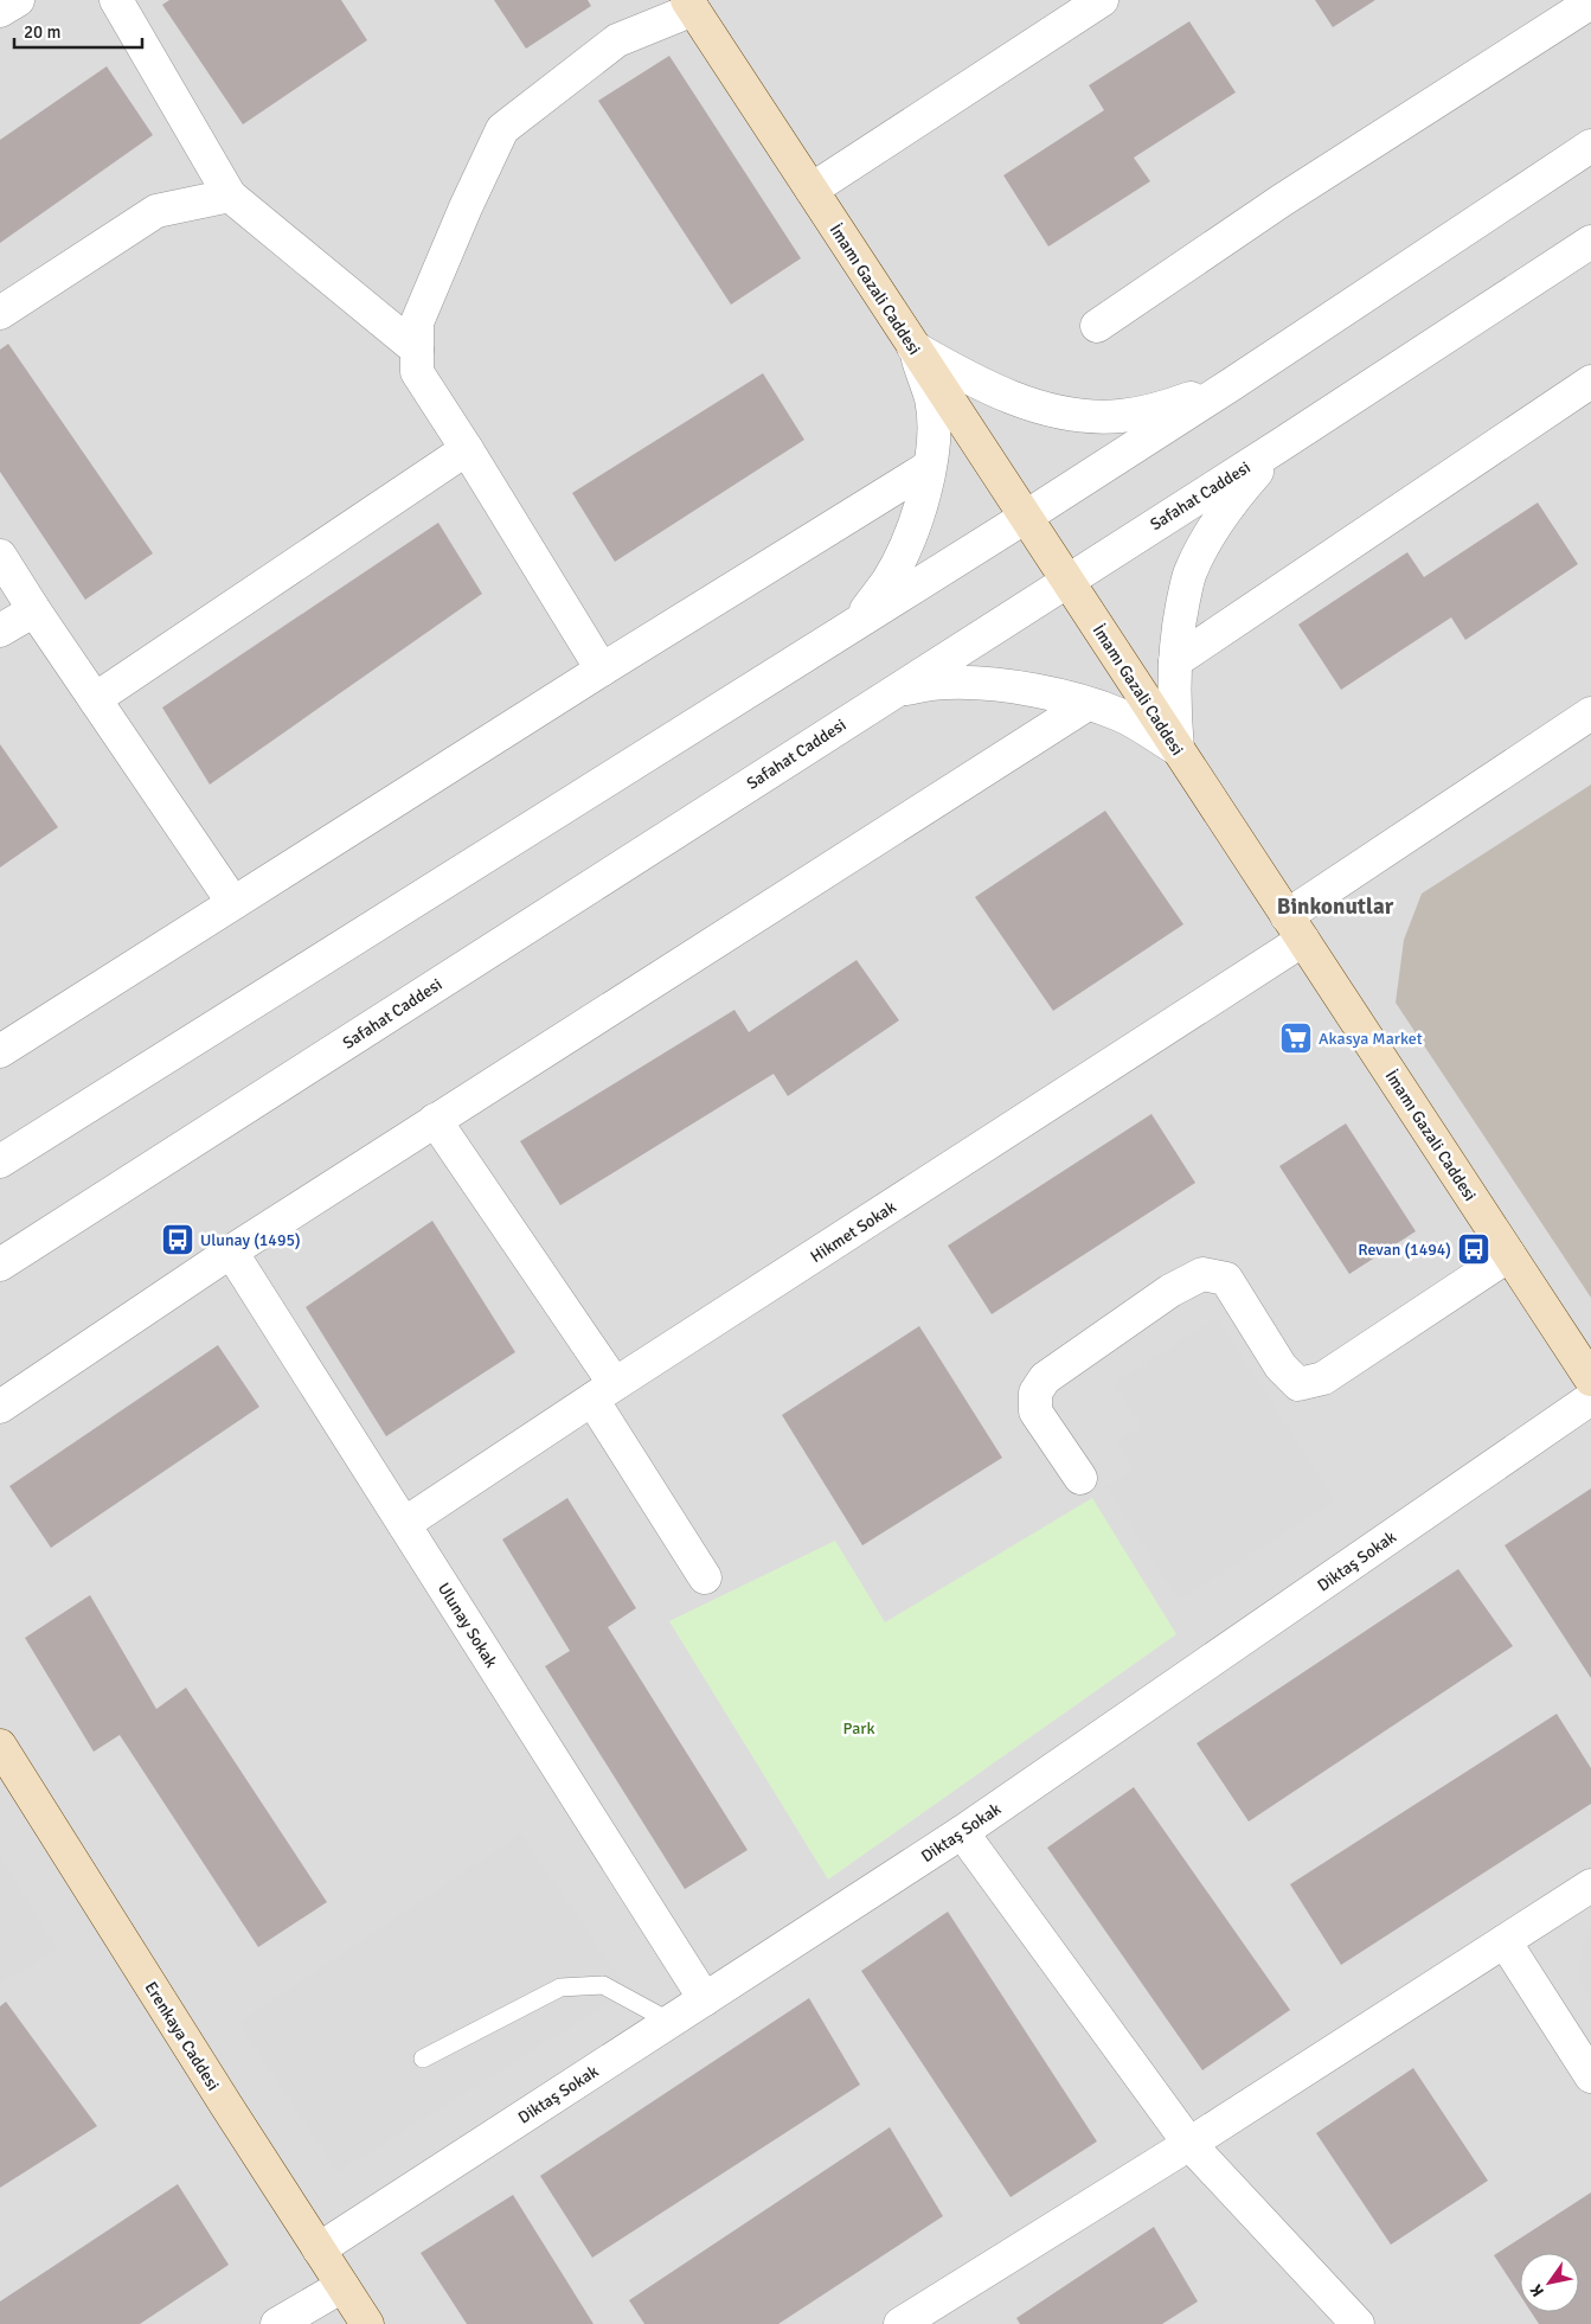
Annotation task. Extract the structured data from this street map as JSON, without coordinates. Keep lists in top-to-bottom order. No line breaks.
{"streets":{"street":["İmamı Gazali Caddesi","Safahat Caddesi","Hikmet Sokak","Diktaş Sokak","Ulunay Sokak","Erenkaya Caddesi"]},"crossings":[["İmamı Gazali Caddesi","Safahat Caddesi"],["İmamı Gazali Caddesi","Hikmet Sokak"],["Hikmet Sokak","Ulunay Sokak"],["Diktaş Sokak","Ulunay Sokak"],["Diktaş Sokak","Erenkaya Caddesi"]],"districts":["Binkonutlar"],"parks":["Park"],"places":{"supermarket":["Akasya Market"],"bus stop":["Ulunay (1495)","Revan (1494)"]},"scale_bar":"20 m","north":"bottom left"}
